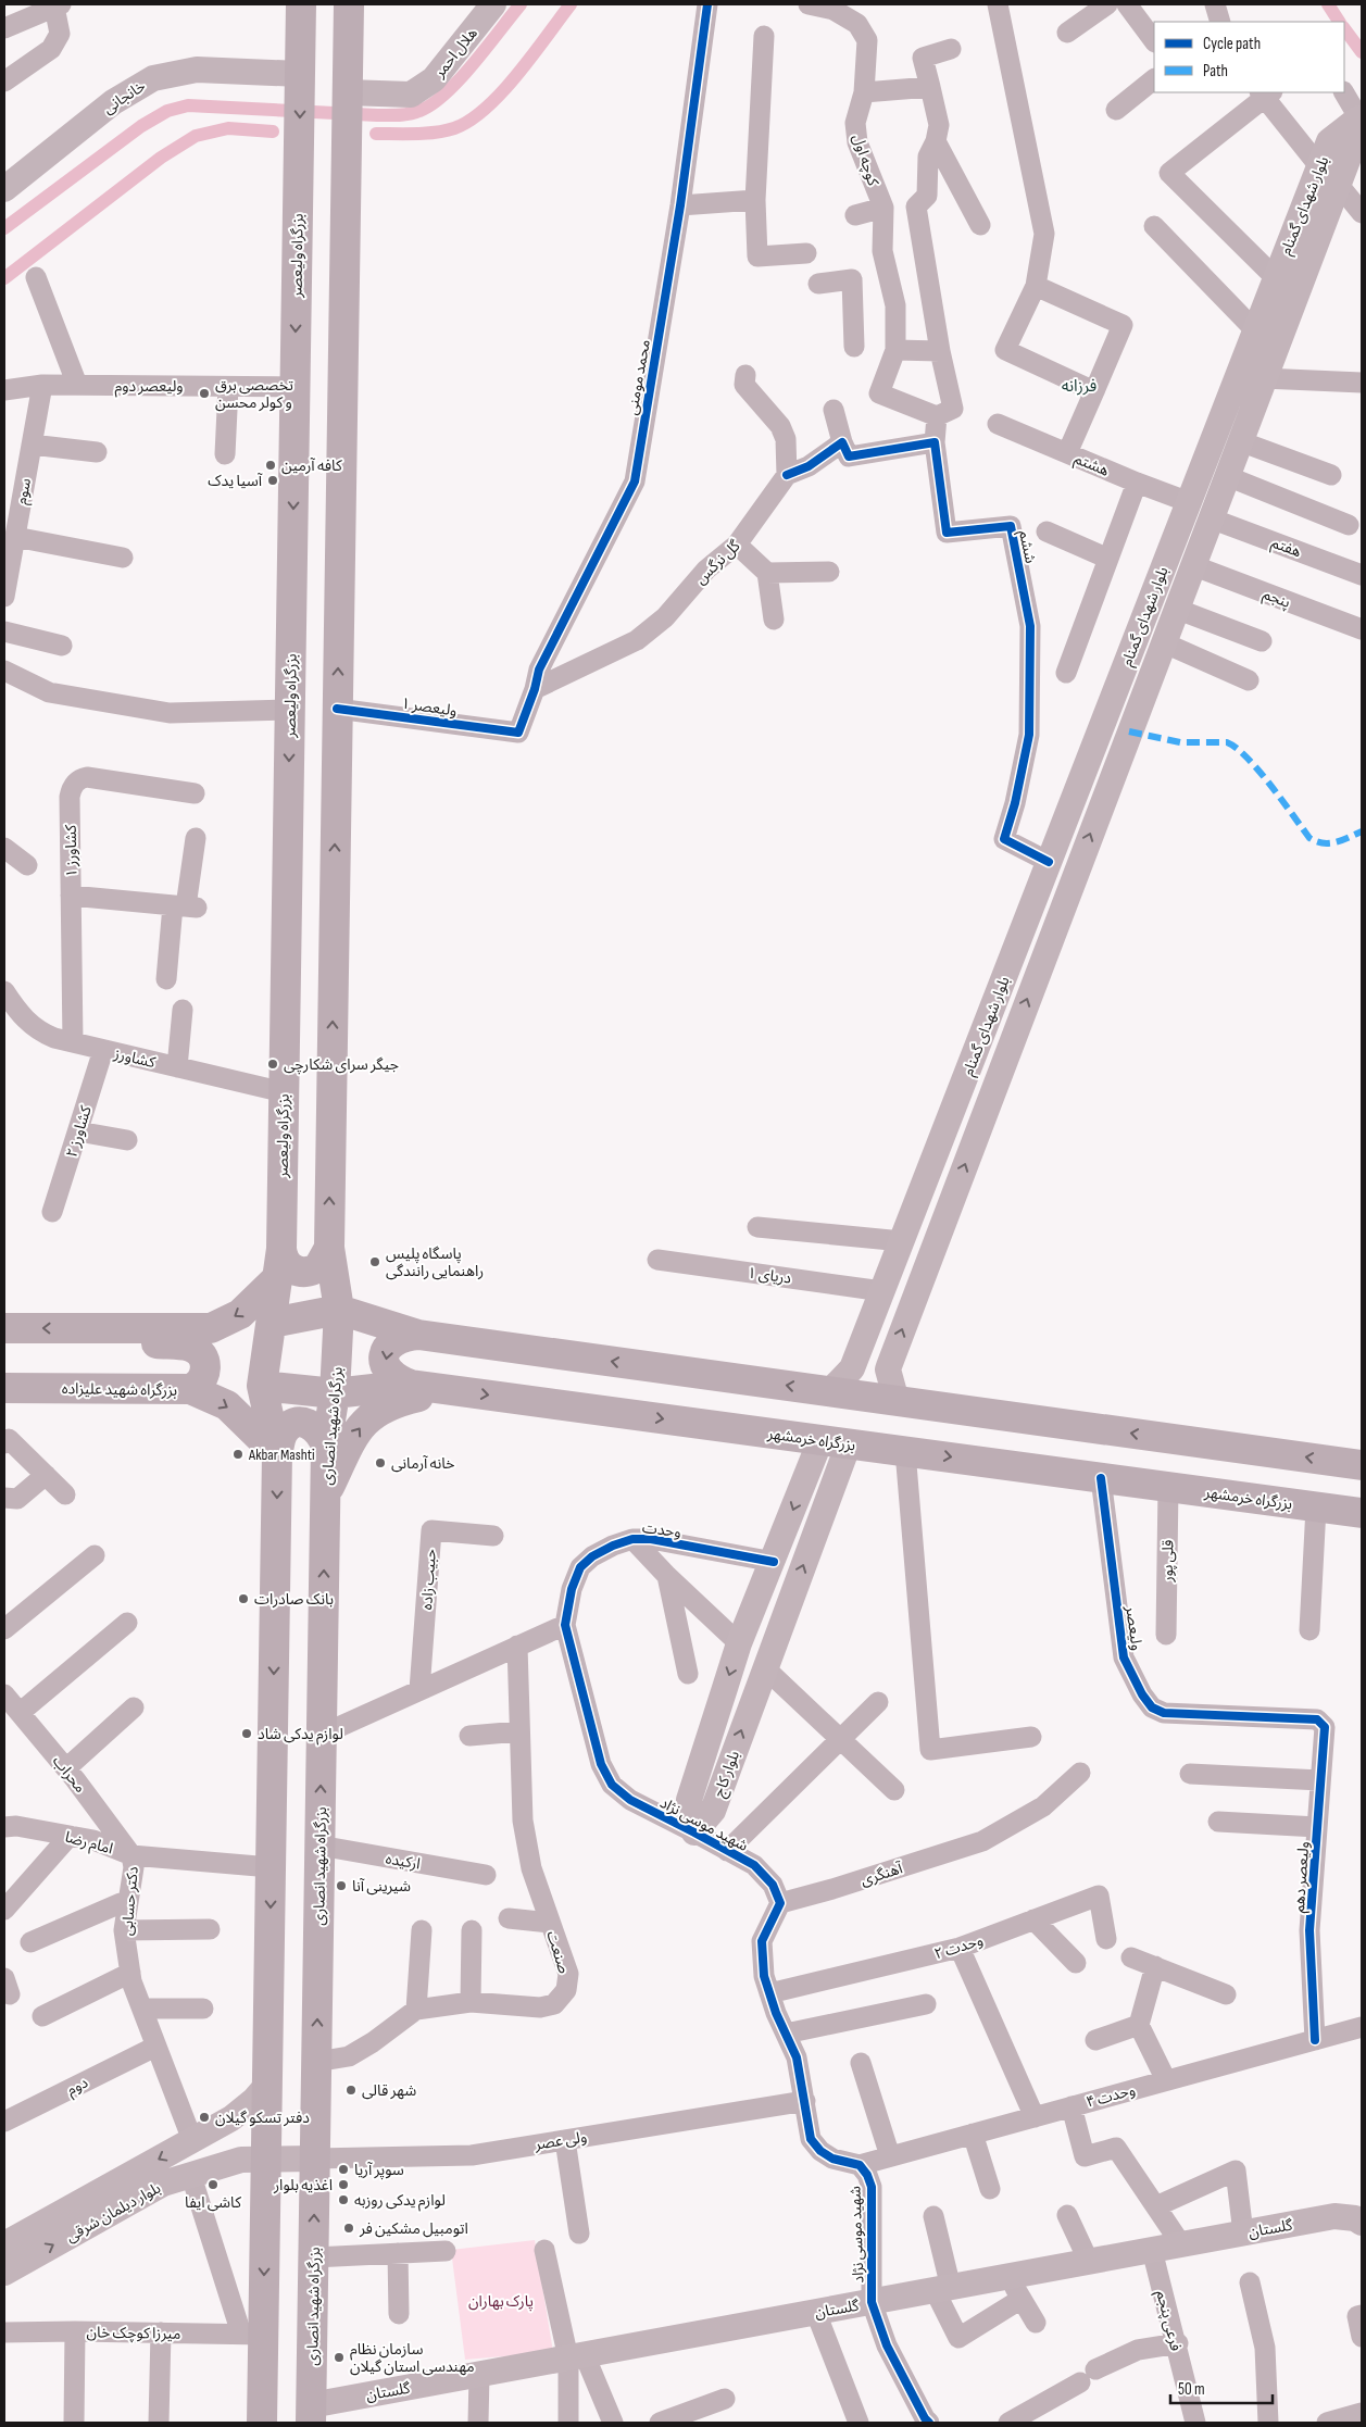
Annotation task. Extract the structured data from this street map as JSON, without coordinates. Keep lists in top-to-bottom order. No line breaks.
{"streets":{"highway":["بزرگراه ولیعصر","بزرگراه شهید علیزاده","بزرگراه شهید انصاری","بزرگراه خرمشهر"],"main road":["هلال احمر","خانجانی","بلوار شهدای گمنام","بلوار کاج","بلوار دیلمان شرقی","گلستان"],"street":["کوچه اول","محمد مومنی","ولیعصر دوم","هشتم","سوم","ششم","هفتم","گل نرگس","پنجم","ولیعصر ۱","کشاورز ۱","کشاورز","کشاورز ۲","دریای ۱","وحدت","قلی پور","حبیب زاده","ولیعصر","محراب","شهید موسی نژاد","امام رضا","ارکیده","آهنگری","ولیعصر دهم","دکتر حسابی","وحدت ۲","صنعت","دوم","وحدت ۴","ولی عصر","فرعی پنجم","میرزا کوچک خان"]},"crossings":[["خانجانی","بزرگراه ولیعصر"],["بلوار شهدای گمنام","هشتم"],["بلوار شهدای گمنام","ششم"],["بلوار شهدای گمنام","هفتم"],["بلوار شهدای گمنام","پنجم"],["بلوار شهدای گمنام","دریای ۱"],["بزرگراه ولیعصر","ولیعصر دوم"],["بزرگراه ولیعصر","کشاورز"],["بزرگراه ولیعصر","بزرگراه شهید انصاری"],["بزرگراه ولیعصر","بزرگراه خرمشهر"],["محمد مومنی","گل نرگس"],["محمد مومنی","ولیعصر ۱"],["ولیعصر دوم","سوم"],["کشاورز ۱","کشاورز"],["کشاورز","کشاورز ۲"],["بزرگراه شهید علیزاده","بزرگراه شهید انصاری"],["بزرگراه شهید انصاری","بزرگراه خرمشهر"],["بزرگراه شهید انصاری","امام رضا"],["بزرگراه شهید انصاری","ارکیده"],["بزرگراه شهید انصاری","صنعت"],["بزرگراه شهید انصاری","ولی عصر"],["بزرگراه شهید انصاری","بلوار دیلمان شرقی"],["بزرگراه شهید انصاری","گلستان"],["بزرگراه شهید انصاری","میرزا کوچک خان"],["بزرگراه خرمشهر","قلی پور"],["بزرگراه خرمشهر","ولیعصر"],["بزرگراه خرمشهر","بلوار کاج"],["وحدت","بلوار کاج"],["وحدت","شهید موسی نژاد"],["ولیعصر","ولیعصر دهم"],["محراب","امام رضا"],["محراب","دکتر حسابی"],["بلوار کاج","شهید موسی نژاد"],["شهید موسی نژاد","آهنگری"],["شهید موسی نژاد","وحدت ۲"],["شهید موسی نژاد","وحدت ۴"],["شهید موسی نژاد","ولی عصر"],["شهید موسی نژاد","گلستان"],["امام رضا","دکتر حسابی"],["ولیعصر دهم","وحدت ۴"],["دکتر حسابی","دوم"],["دکتر حسابی","بلوار دیلمان شرقی"],["ولی عصر","بلوار دیلمان شرقی"],["گلستان","فرعی پنجم"]],"districts":["فرزانه"],"parks":["پارک بهاران"],"places":["تخصصی برق و کولر محسن","کافه آرمین","آسیا یدک","جیگر سرای شکارچی","پاسگاه پلیس راهنمایی رانندگی","Akbar Mashti","خانه آرمانی","بانک صادرات","لوازم یدکی شاد","شیرینی آنا","شهر قالی","دفتر تسکو گیلان","سوپر آریا","کاشی ایفا","اغذیه بلوار","لوازم یدکی روزبه","اتومبیل مشکین فر","سازمان نظام مهندسی استان گیلان"],"legend":["Cycle path","Path"],"scale_bar":"50 m"}
